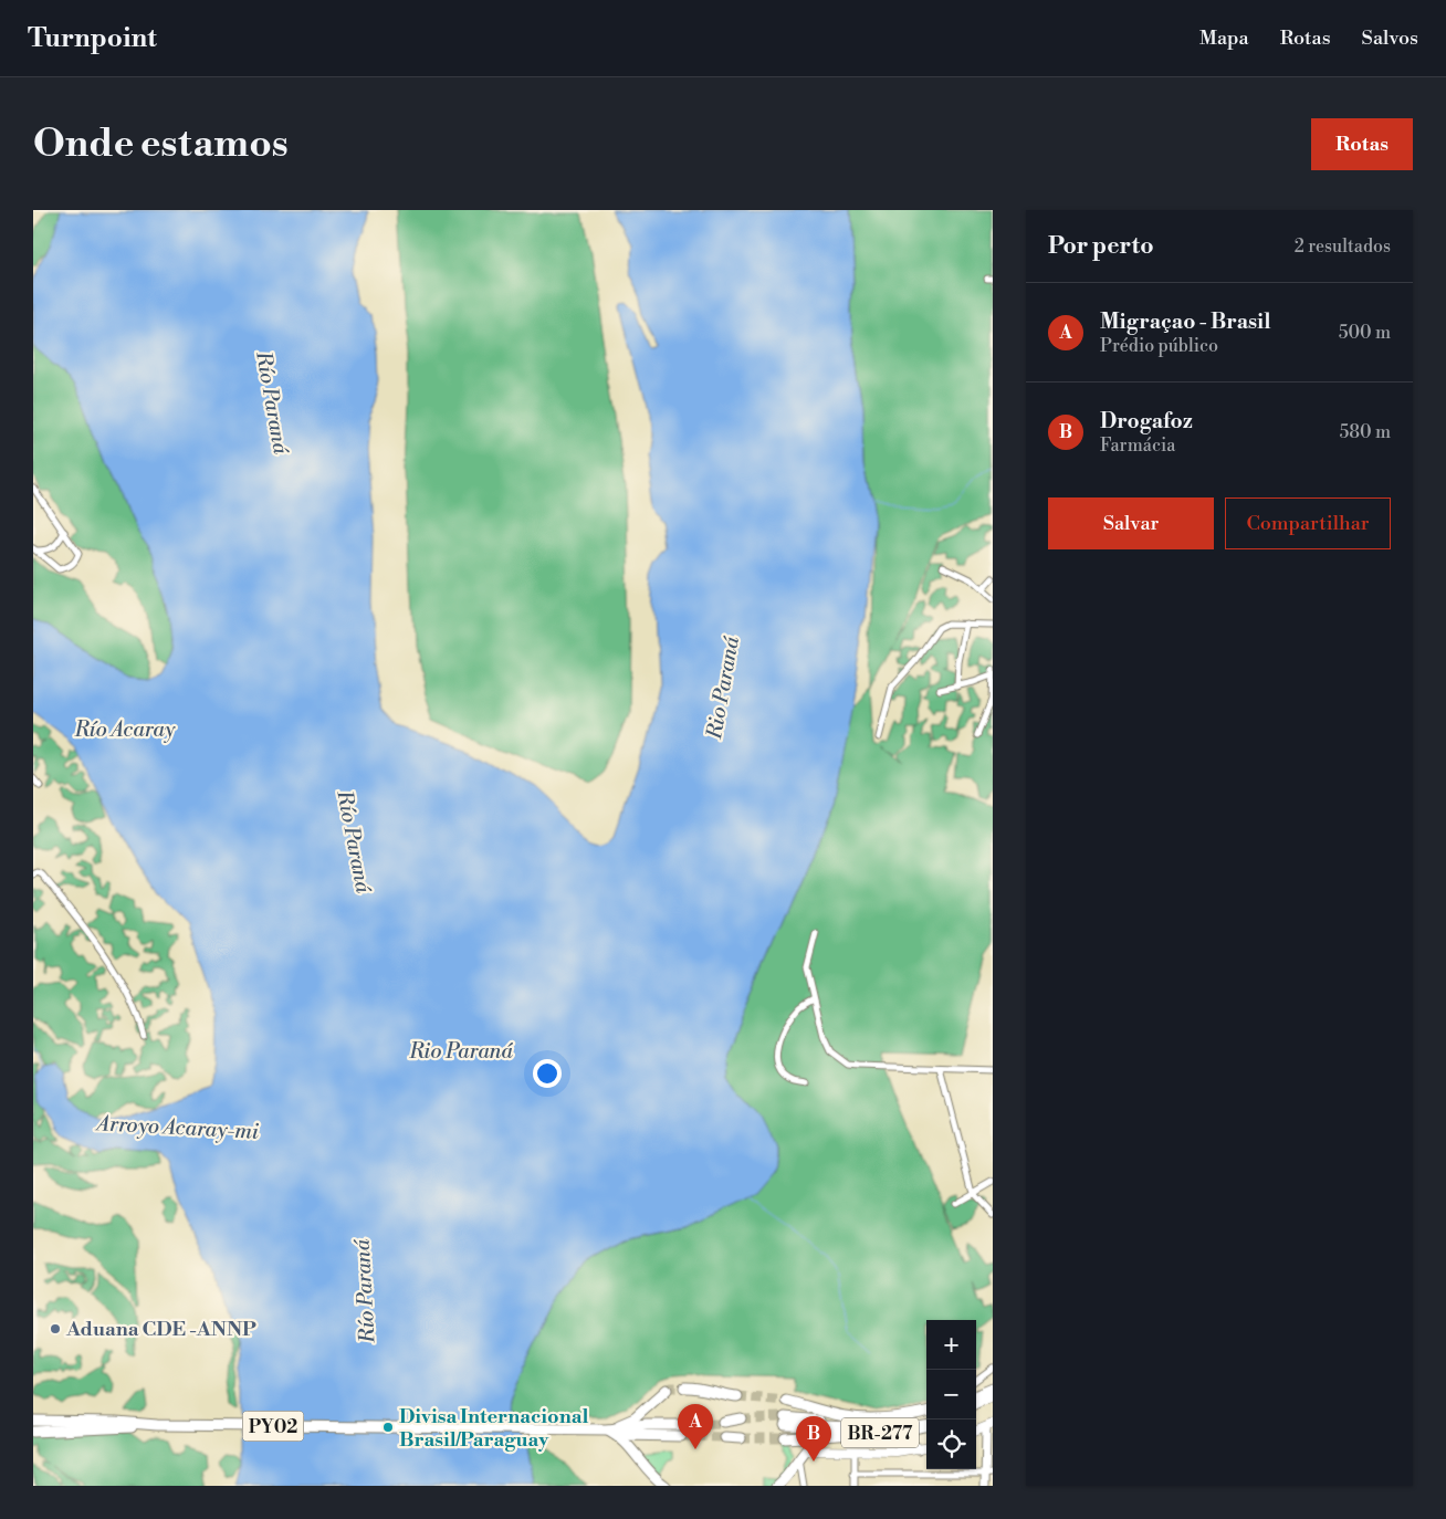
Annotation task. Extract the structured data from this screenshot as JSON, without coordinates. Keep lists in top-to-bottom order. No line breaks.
{"streets":{"highway":["PY02","BR-277"]},"water":["Río Paraná","Rio Paraná","Río Acaray","Arroyo Acaray-mi"],"places":["Aduana CDE -ANNP","Divisa Internacional Brasil/Paraguay"],"page":{"header":"Turnpoint","nav":["Mapa","Rotas","Salvos"],"buttons":["Rotas",["Salvar","Compartilhar"]],"title":"Onde estamos","heading":["Por perto","2 resultados"],"list":[{"mark":"A","name":"Migraçao - Brasil","note":"Prédio público","value":"500 m"},{"mark":"B","name":"Drogafoz","note":"Farmácia","value":"580 m"}],"map_buttons":["+","−"],"pins":["A","B"]}}
